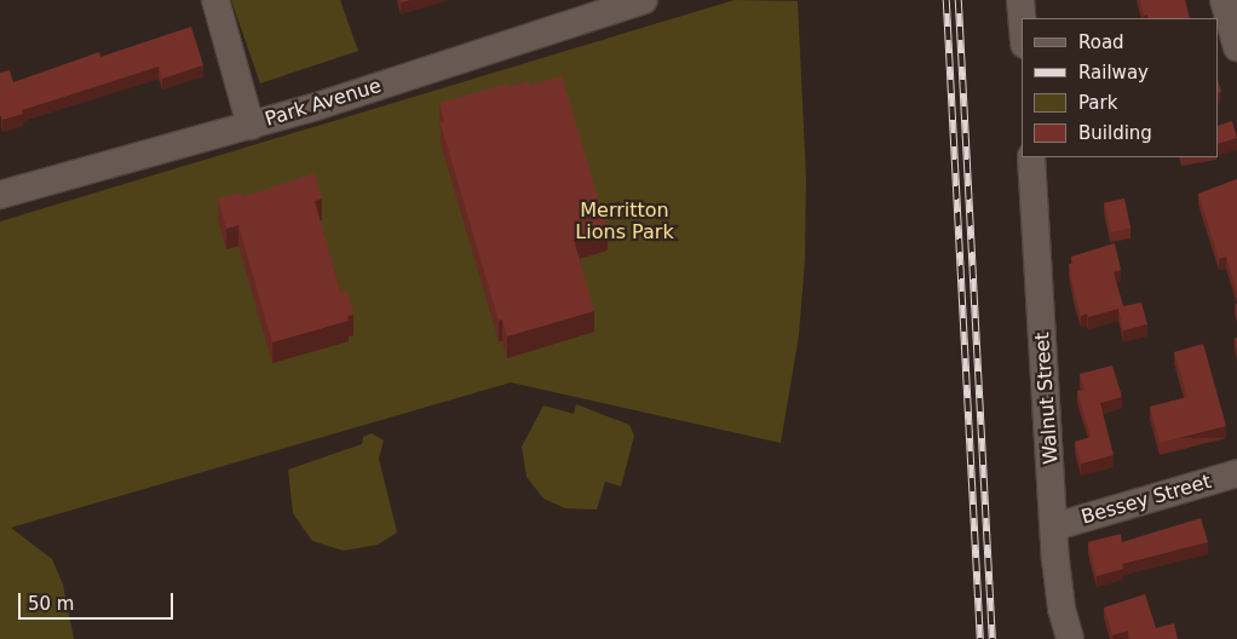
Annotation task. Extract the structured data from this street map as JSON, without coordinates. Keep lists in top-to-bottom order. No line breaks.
{"streets":{"street":["Park Avenue","Walnut Street","Bessey Street"]},"crossings":[["Walnut Street","Bessey Street"]],"parks":["Merritton Lions Park"],"legend":["Road","Railway","Park","Building"],"scale_bar":"50 m"}
